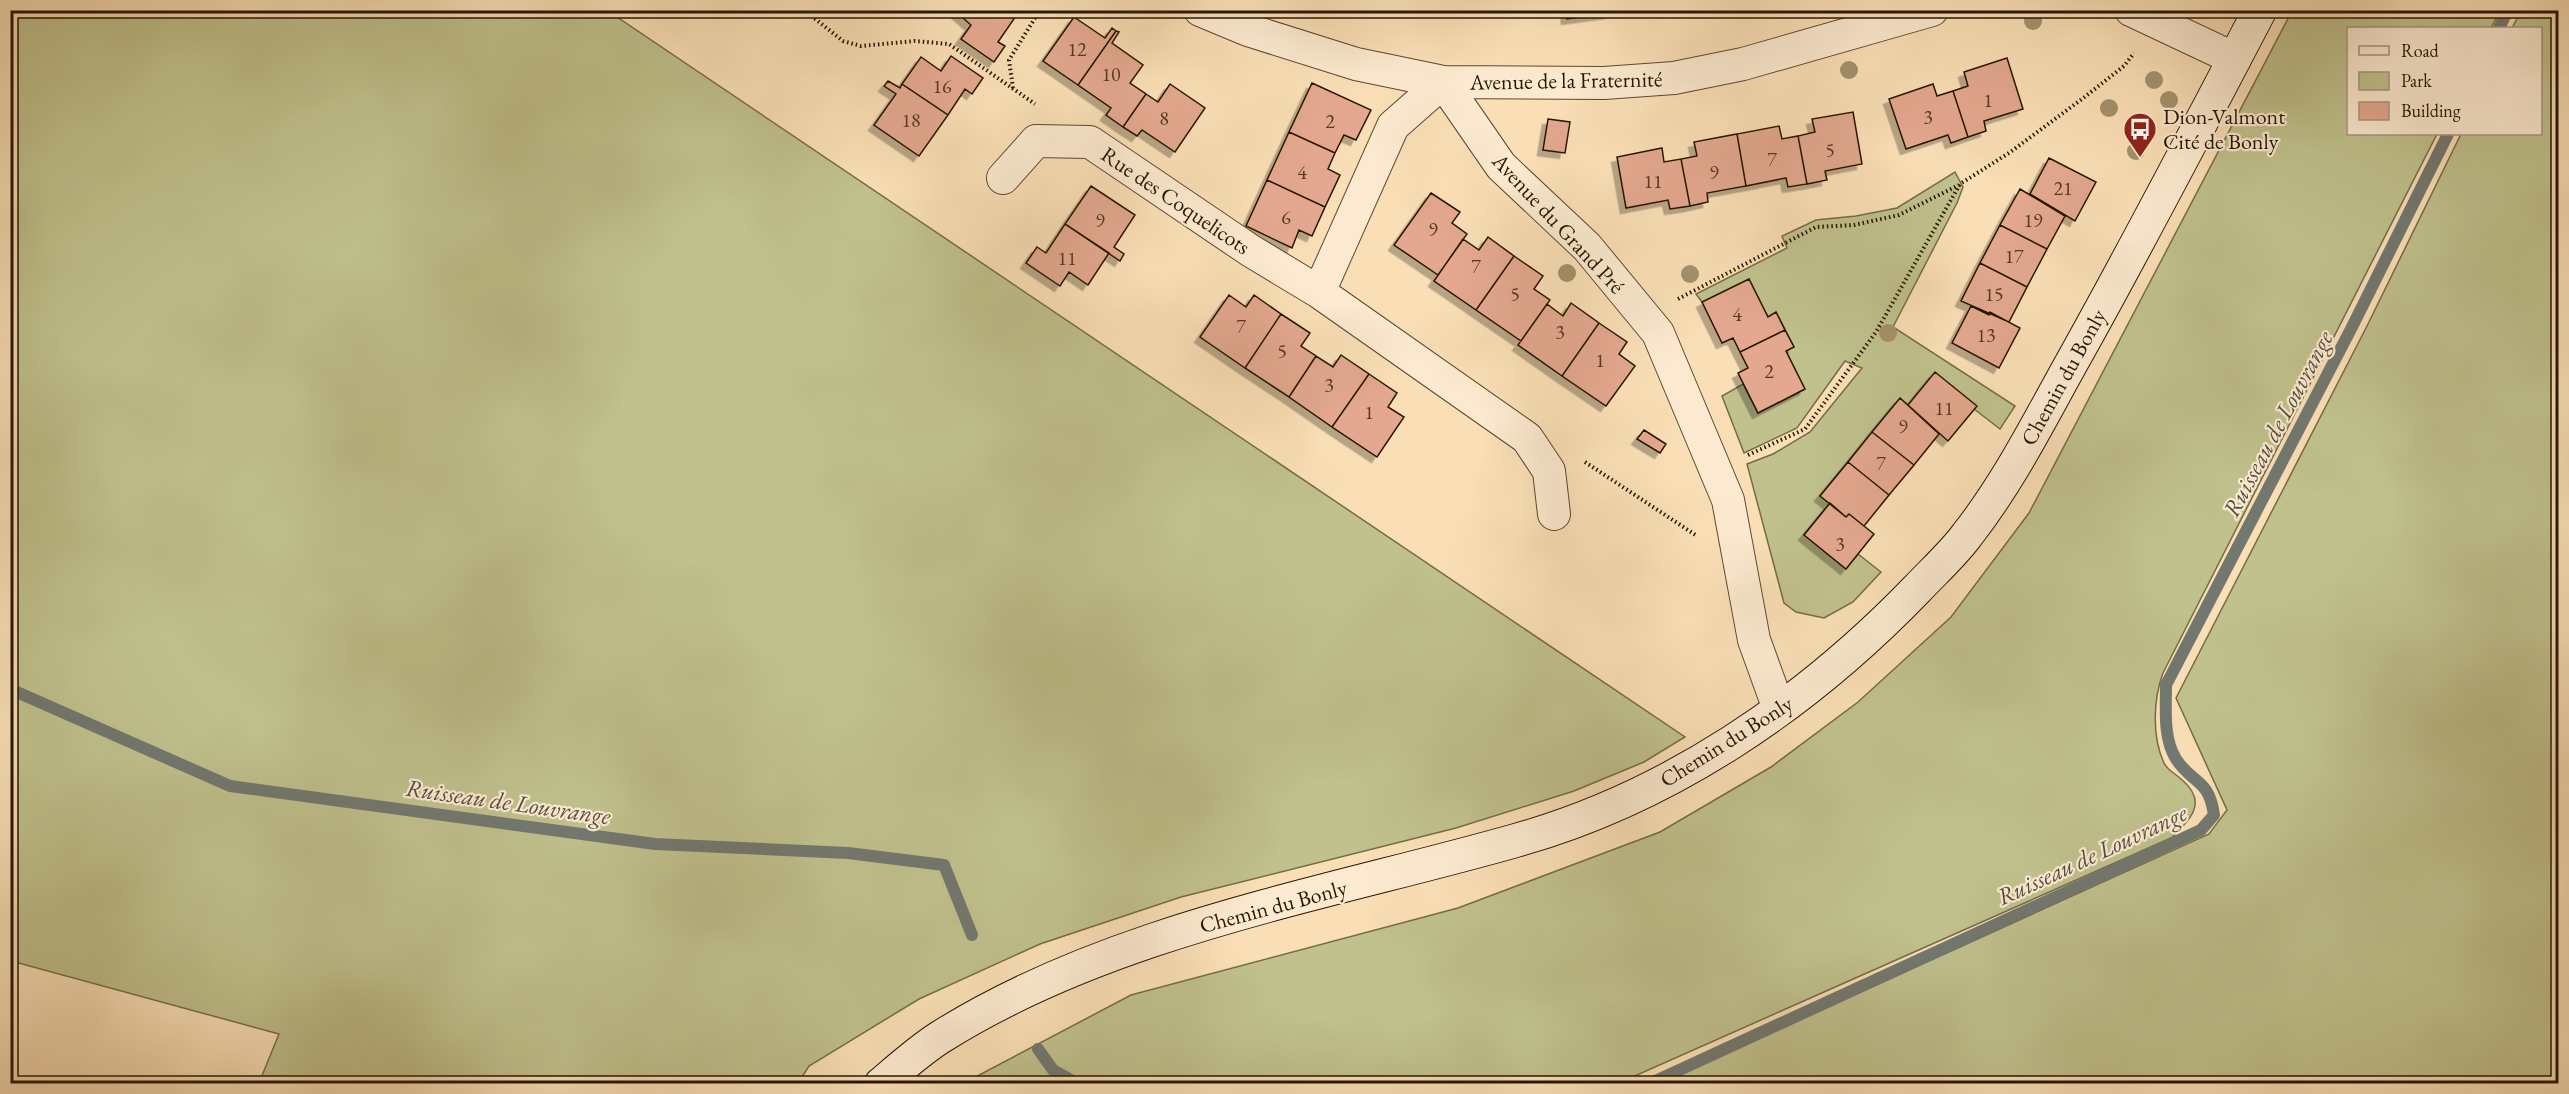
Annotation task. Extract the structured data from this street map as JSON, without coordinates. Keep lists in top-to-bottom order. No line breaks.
{"streets":{"street":["Avenue de la Fraternité","Rue des Coquelicots","Avenue du Grand Pré","Chemin du Bonly"]},"crossings":[["Avenue de la Fraternité","Avenue du Grand Pré"],["Avenue du Grand Pré","Chemin du Bonly"]],"water":["Ruisseau de Louvrange"],"places":{"bus stop":["Dion-Valmont Cité de Bonly"]},"house_numbers":["12","10","16","1","3","8","18","2","5","7","4","9","11","21","6","9","19","9","17","11","7","5","15","4","7","3","13","5","1","2","3","11","1","9","7","3"],"legend":["Road","Park","Building"]}
